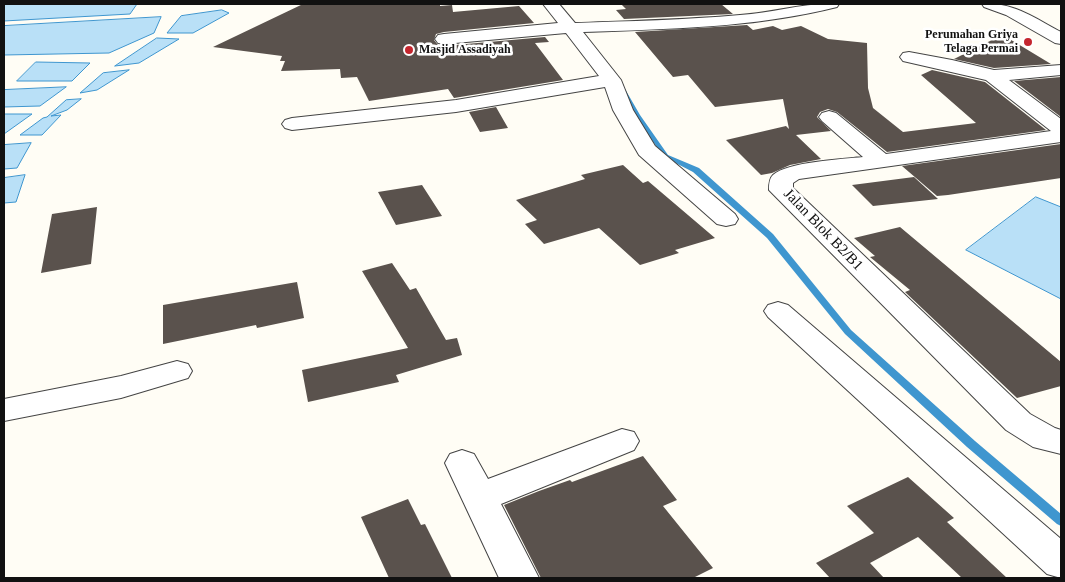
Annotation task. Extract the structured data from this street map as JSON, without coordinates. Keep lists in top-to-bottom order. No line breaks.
{"streets":{"street":["Jalan Blok B2/B1"]},"places":["Perumahan Griya Telaga Permai","Masjid Assadiyah"]}
